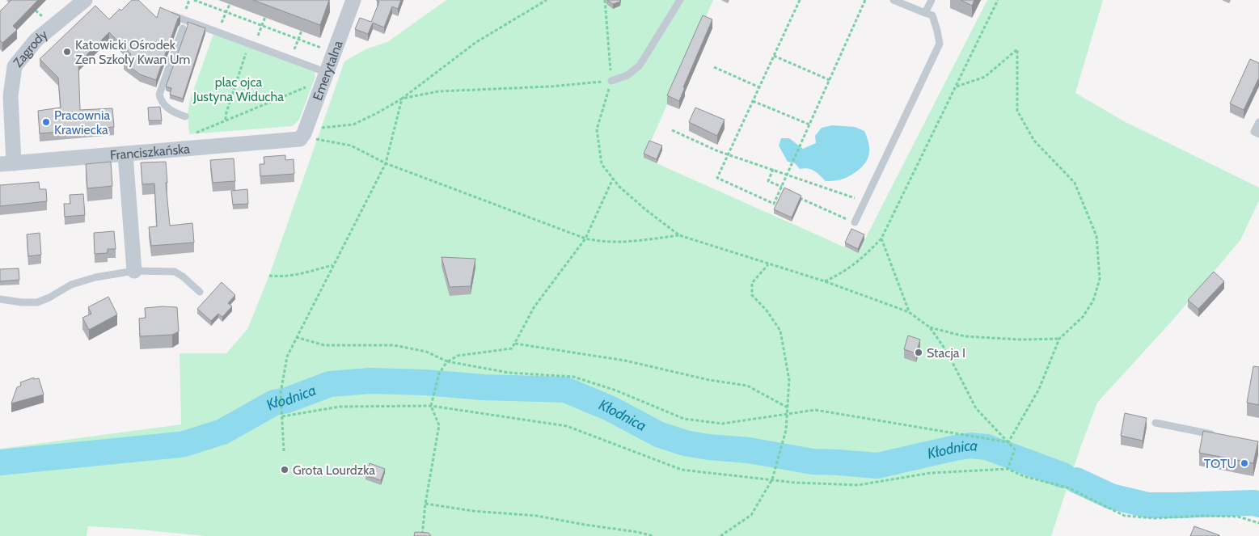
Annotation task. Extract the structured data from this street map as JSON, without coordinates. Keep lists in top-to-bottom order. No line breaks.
{"streets":{"street":["Zagrody","Emerytalna","Franciszkańska"]},"crossings":[["Zagrody","Franciszkańska"],["Emerytalna","Franciszkańska"]],"water":["Kłodnica"],"parks":["plac ojca Justyna Widucha"],"places":["Katowicki Ośrodek Zen Szkoły Kwan Um","Pracownia Krawiecka","Stacja I","TOTU","Grota Lourdzka"]}
